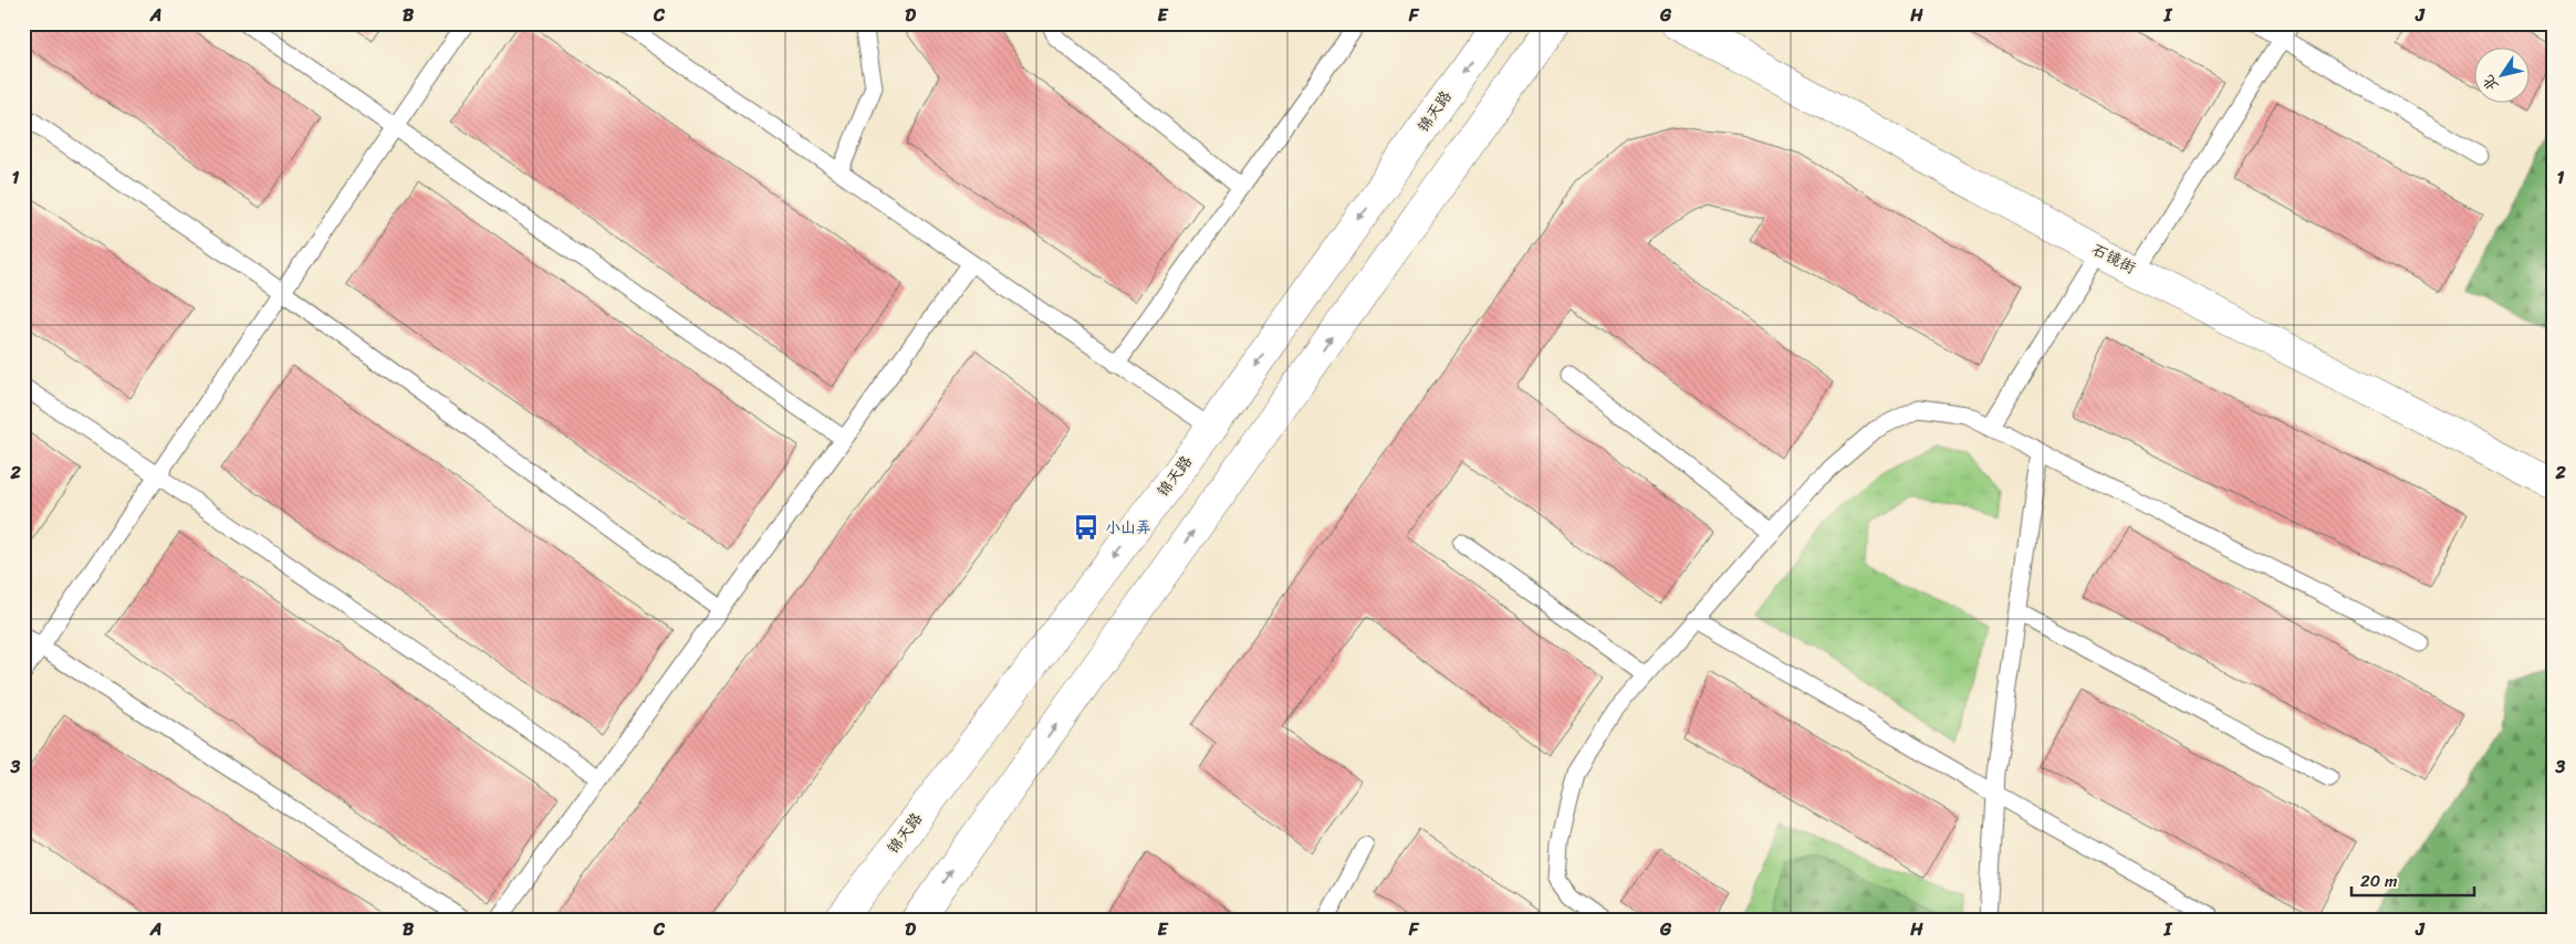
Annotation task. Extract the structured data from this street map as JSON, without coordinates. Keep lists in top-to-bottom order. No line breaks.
{"streets":{"main road":["锦天路","石镜街"]},"places":{"bus stop":["小山弄"]},"scale_bar":"20 m","north":"bottom left","grid":{"columns":["A","B","C","D","E","F","G","H","I","J"],"rows":["1","2","3"]}}
